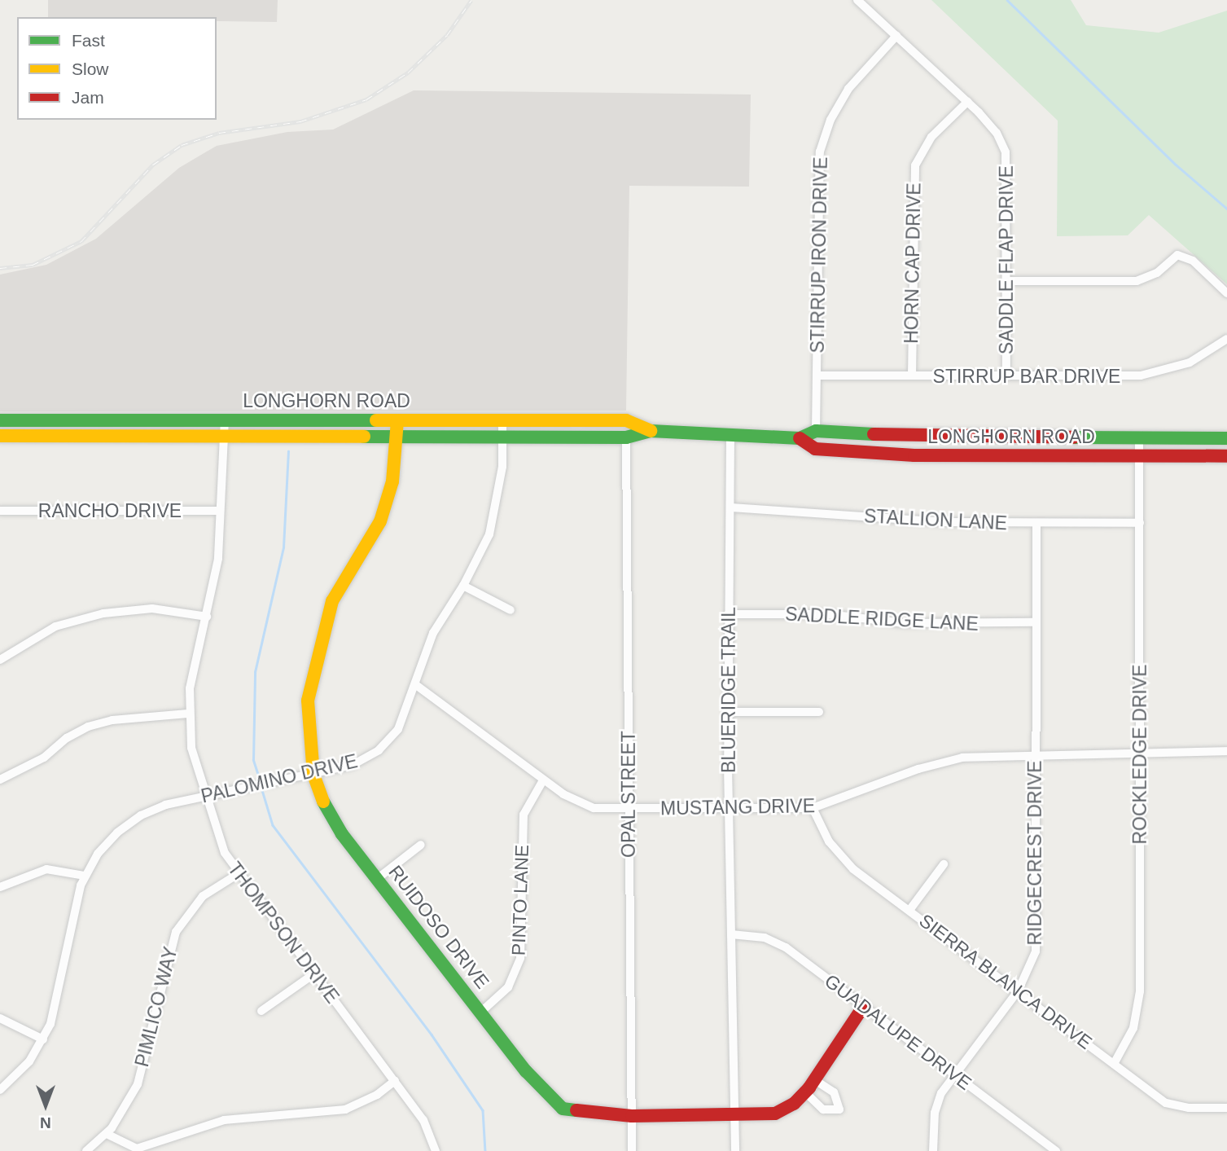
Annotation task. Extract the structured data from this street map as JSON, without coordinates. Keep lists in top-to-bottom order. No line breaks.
{"streets":{"main road":["LONGHORN ROAD","RUIDOSO DRIVE"],"street":["STIRRUP IRON DRIVE","SADDLE FLAP DRIVE","HORN CAP DRIVE","STIRRUP BAR DRIVE","RANCHO DRIVE","STALLION LANE","SADDLE RIDGE LANE","BLUERIDGE TRAIL","ROCKLEDGE DRIVE","PALOMINO DRIVE","OPAL STREET","MUSTANG DRIVE","RIDGECREST DRIVE","PINTO LANE","THOMPSON DRIVE","SIERRA BLANCA DRIVE","PIMLICO WAY","GUADALUPE DRIVE"]},"crossings":[["STIRRUP IRON DRIVE","SADDLE FLAP DRIVE"],["STIRRUP IRON DRIVE","STIRRUP BAR DRIVE"],["STIRRUP IRON DRIVE","LONGHORN ROAD"],["SADDLE FLAP DRIVE","HORN CAP DRIVE"],["SADDLE FLAP DRIVE","STIRRUP BAR DRIVE"],["HORN CAP DRIVE","STIRRUP BAR DRIVE"],["LONGHORN ROAD","BLUERIDGE TRAIL"],["LONGHORN ROAD","ROCKLEDGE DRIVE"],["LONGHORN ROAD","PALOMINO DRIVE"],["LONGHORN ROAD","OPAL STREET"],["LONGHORN ROAD","RUIDOSO DRIVE"],["LONGHORN ROAD","THOMPSON DRIVE"],["RANCHO DRIVE","THOMPSON DRIVE"],["STALLION LANE","BLUERIDGE TRAIL"],["STALLION LANE","ROCKLEDGE DRIVE"],["STALLION LANE","RIDGECREST DRIVE"],["SADDLE RIDGE LANE","BLUERIDGE TRAIL"],["SADDLE RIDGE LANE","RIDGECREST DRIVE"],["BLUERIDGE TRAIL","MUSTANG DRIVE"],["BLUERIDGE TRAIL","RUIDOSO DRIVE"],["BLUERIDGE TRAIL","GUADALUPE DRIVE"],["ROCKLEDGE DRIVE","MUSTANG DRIVE"],["ROCKLEDGE DRIVE","SIERRA BLANCA DRIVE"],["PALOMINO DRIVE","MUSTANG DRIVE"],["PALOMINO DRIVE","RUIDOSO DRIVE"],["PALOMINO DRIVE","THOMPSON DRIVE"],["OPAL STREET","MUSTANG DRIVE"],["OPAL STREET","RUIDOSO DRIVE"],["MUSTANG DRIVE","RIDGECREST DRIVE"],["MUSTANG DRIVE","PINTO LANE"],["MUSTANG DRIVE","SIERRA BLANCA DRIVE"],["RIDGECREST DRIVE","SIERRA BLANCA DRIVE"],["RIDGECREST DRIVE","GUADALUPE DRIVE"],["PINTO LANE","RUIDOSO DRIVE"],["RUIDOSO DRIVE","GUADALUPE DRIVE"],["THOMPSON DRIVE","PIMLICO WAY"]],"legend":["Fast","Slow","Jam"],"north":"bottom"}
